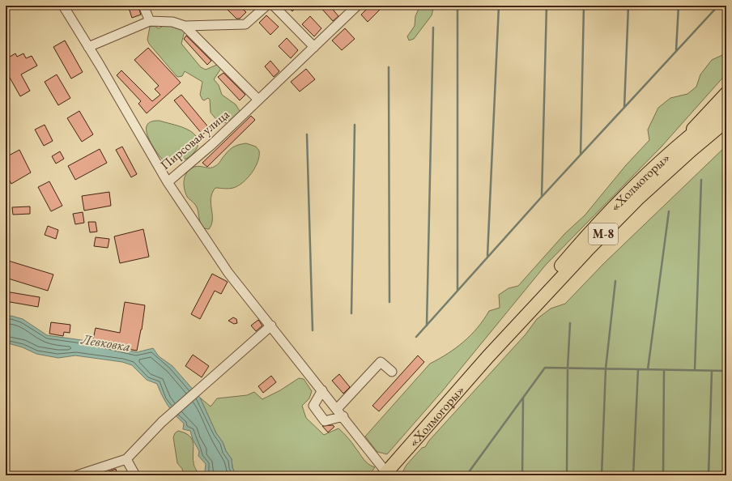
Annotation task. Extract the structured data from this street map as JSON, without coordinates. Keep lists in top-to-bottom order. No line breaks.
{"streets":{"highway":["«Холмогоры»","М-8"],"street":["Пирсовая улица"]},"water":["Левковка"]}
